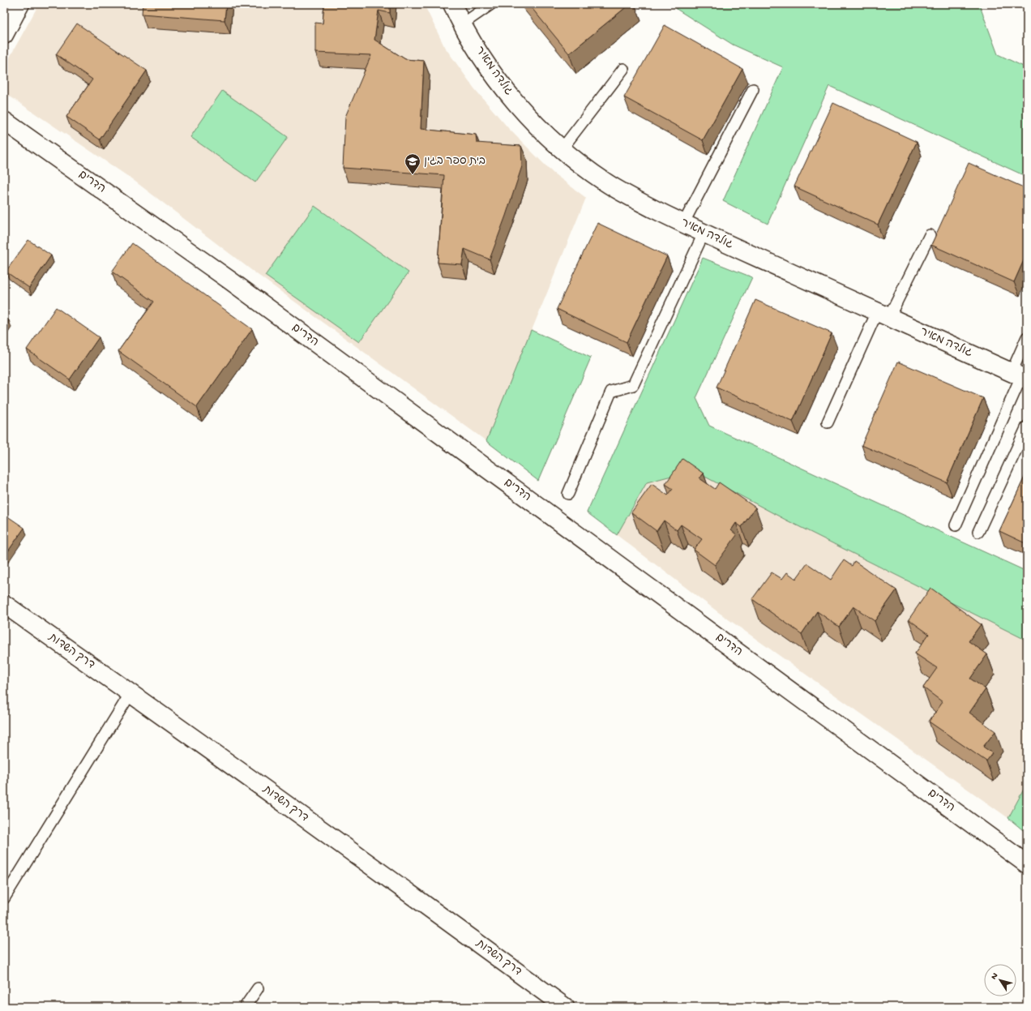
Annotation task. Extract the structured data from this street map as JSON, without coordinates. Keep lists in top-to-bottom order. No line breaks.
{"streets":{"street":["גולדה מאיר","הדרים","דרך השדות"]},"places":{"school or university":["בית ספר בגין"]},"north":"top left"}
